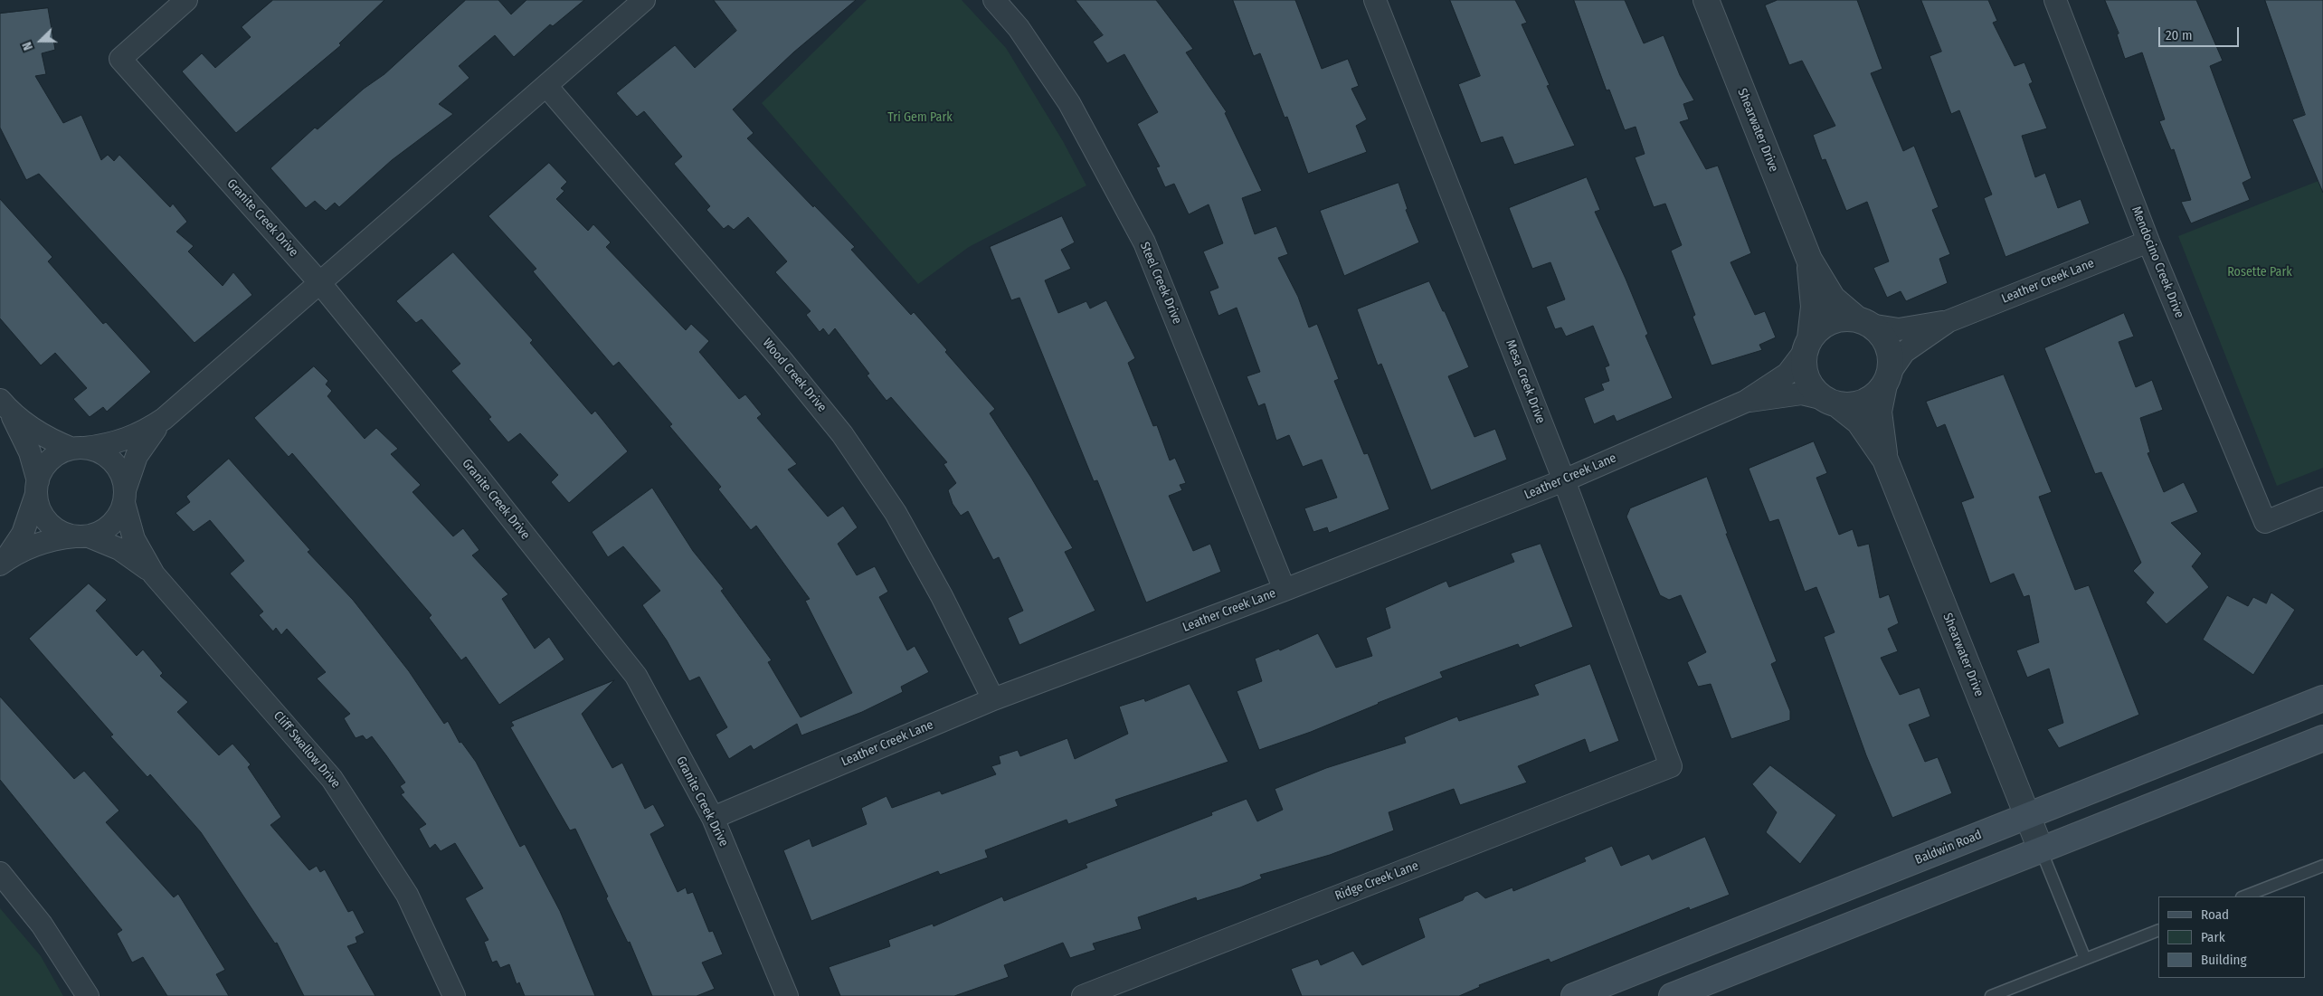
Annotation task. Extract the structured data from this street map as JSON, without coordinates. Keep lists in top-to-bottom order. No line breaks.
{"streets":{"main road":["Baldwin Road"],"street":["Shearwater Drive","Granite Creek Drive","Mendocino Creek Drive","Leather Creek Lane","Steel Creek Drive","Wood Creek Drive","Mesa Creek Drive","Cliff Swallow Drive","Ridge Creek Lane"]},"crossings":[["Shearwater Drive","Leather Creek Lane"],["Shearwater Drive","Baldwin Road"],["Granite Creek Drive","Leather Creek Lane"],["Mendocino Creek Drive","Leather Creek Lane"],["Leather Creek Lane","Steel Creek Drive"],["Leather Creek Lane","Wood Creek Drive"],["Leather Creek Lane","Mesa Creek Drive"],["Mesa Creek Drive","Ridge Creek Lane"]],"parks":["Tri Gem Park","Rosette Park"],"legend":["Road","Park","Building"],"scale_bar":"20 m","north":"left"}
